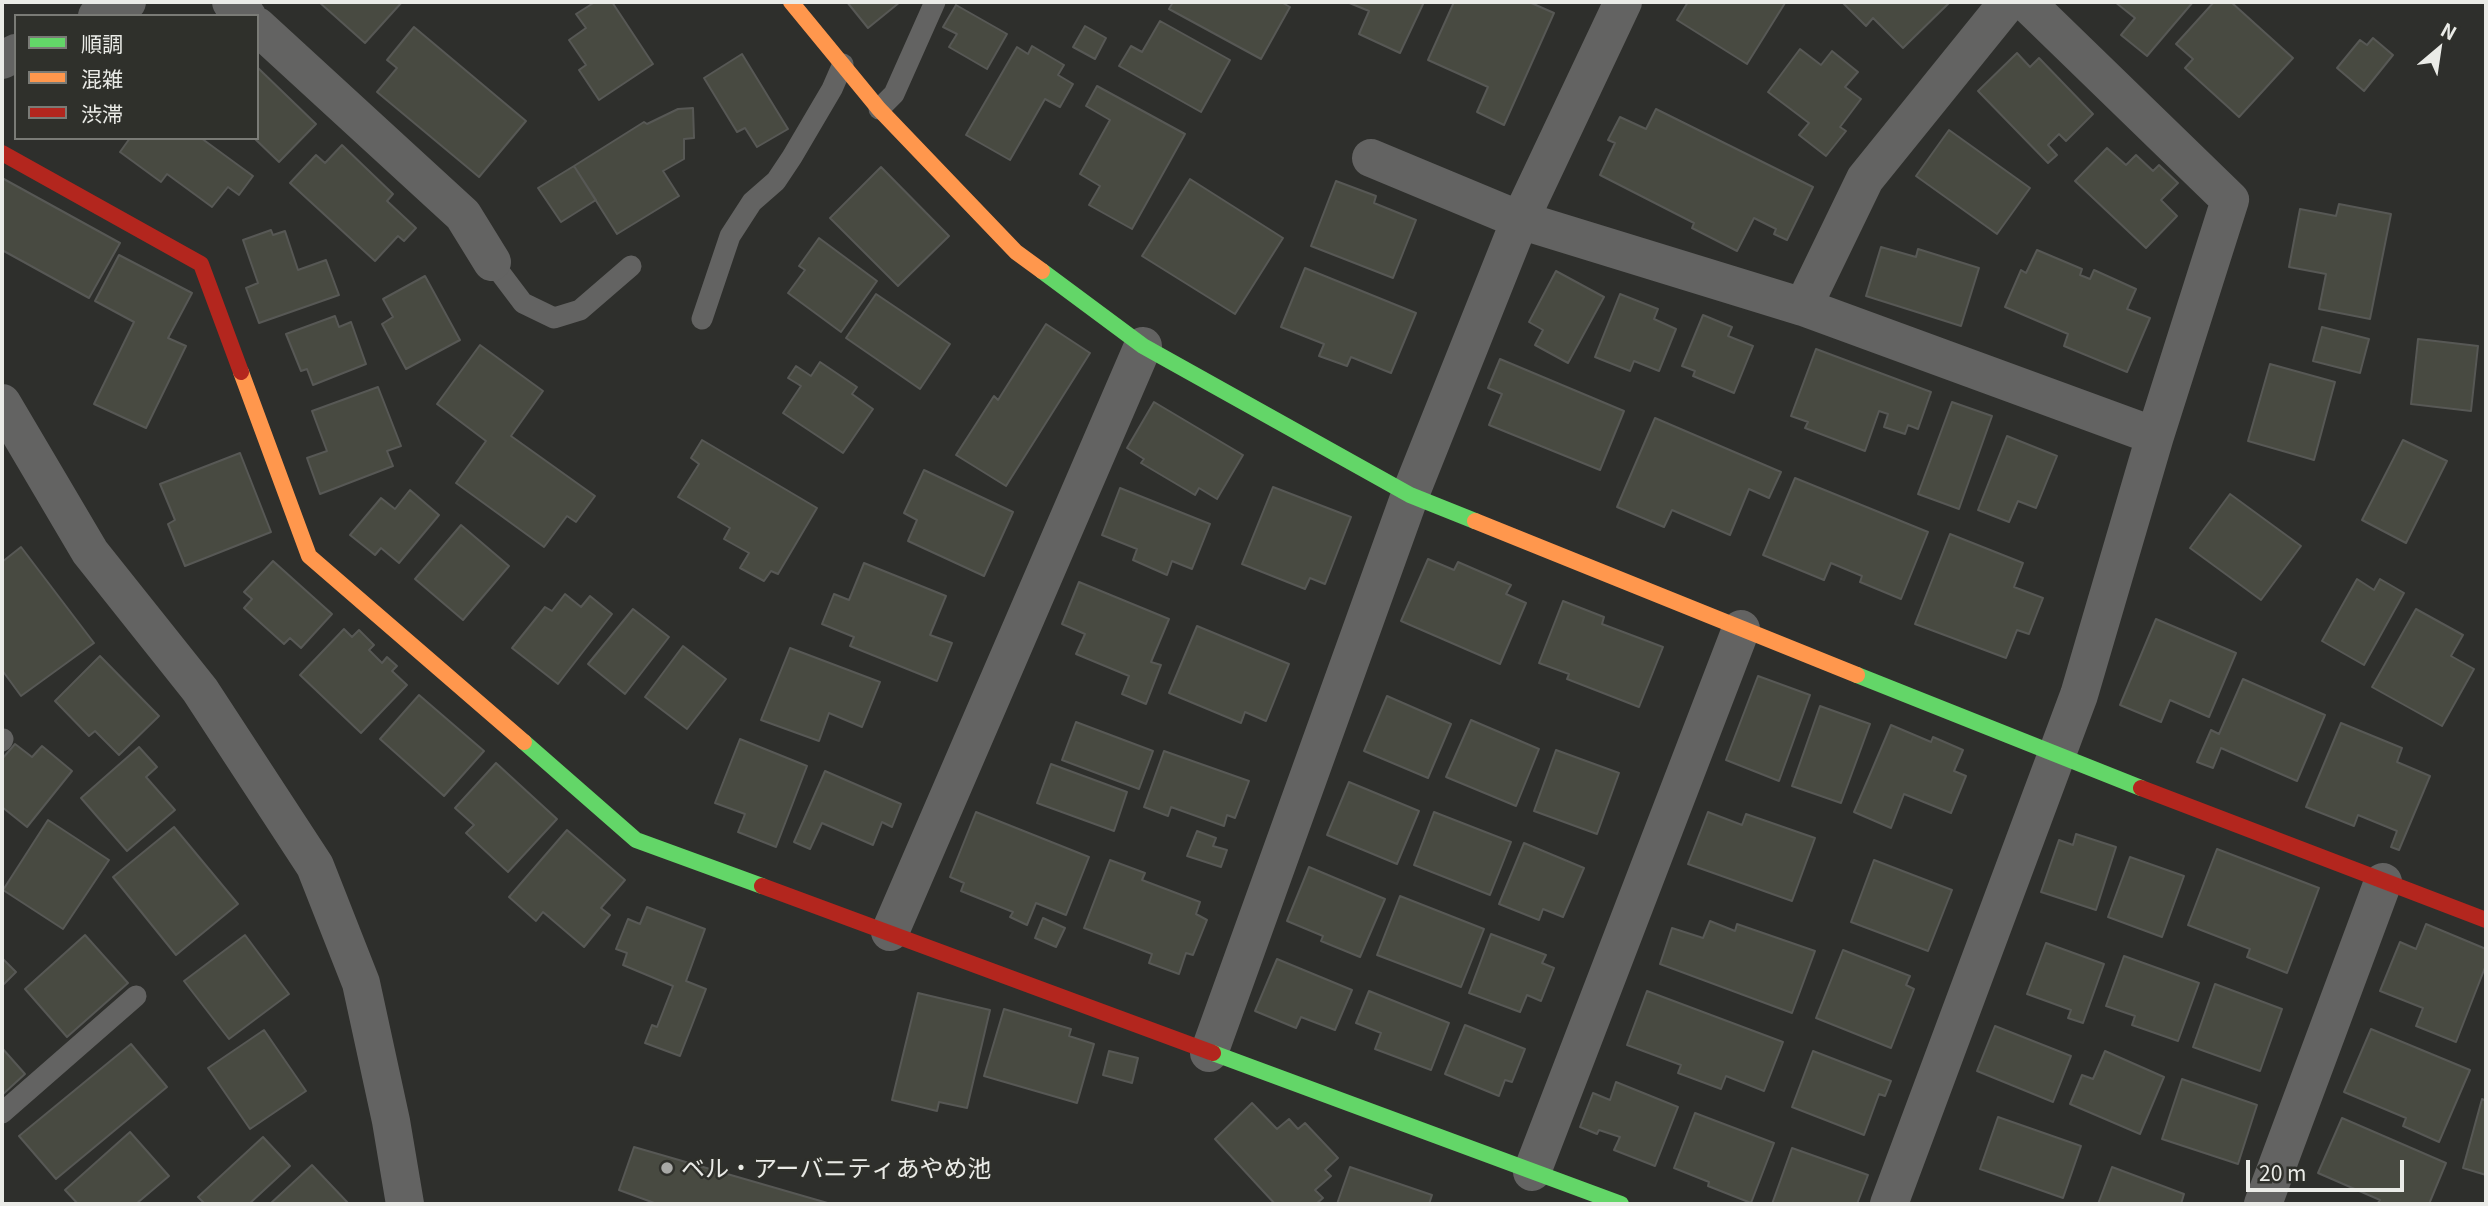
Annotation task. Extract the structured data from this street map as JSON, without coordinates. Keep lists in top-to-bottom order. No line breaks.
{"places":["ベル・アーバニティあやめ池"],"legend":["順調","混雑","渋滞"],"scale_bar":"20 m","north":"top right"}
